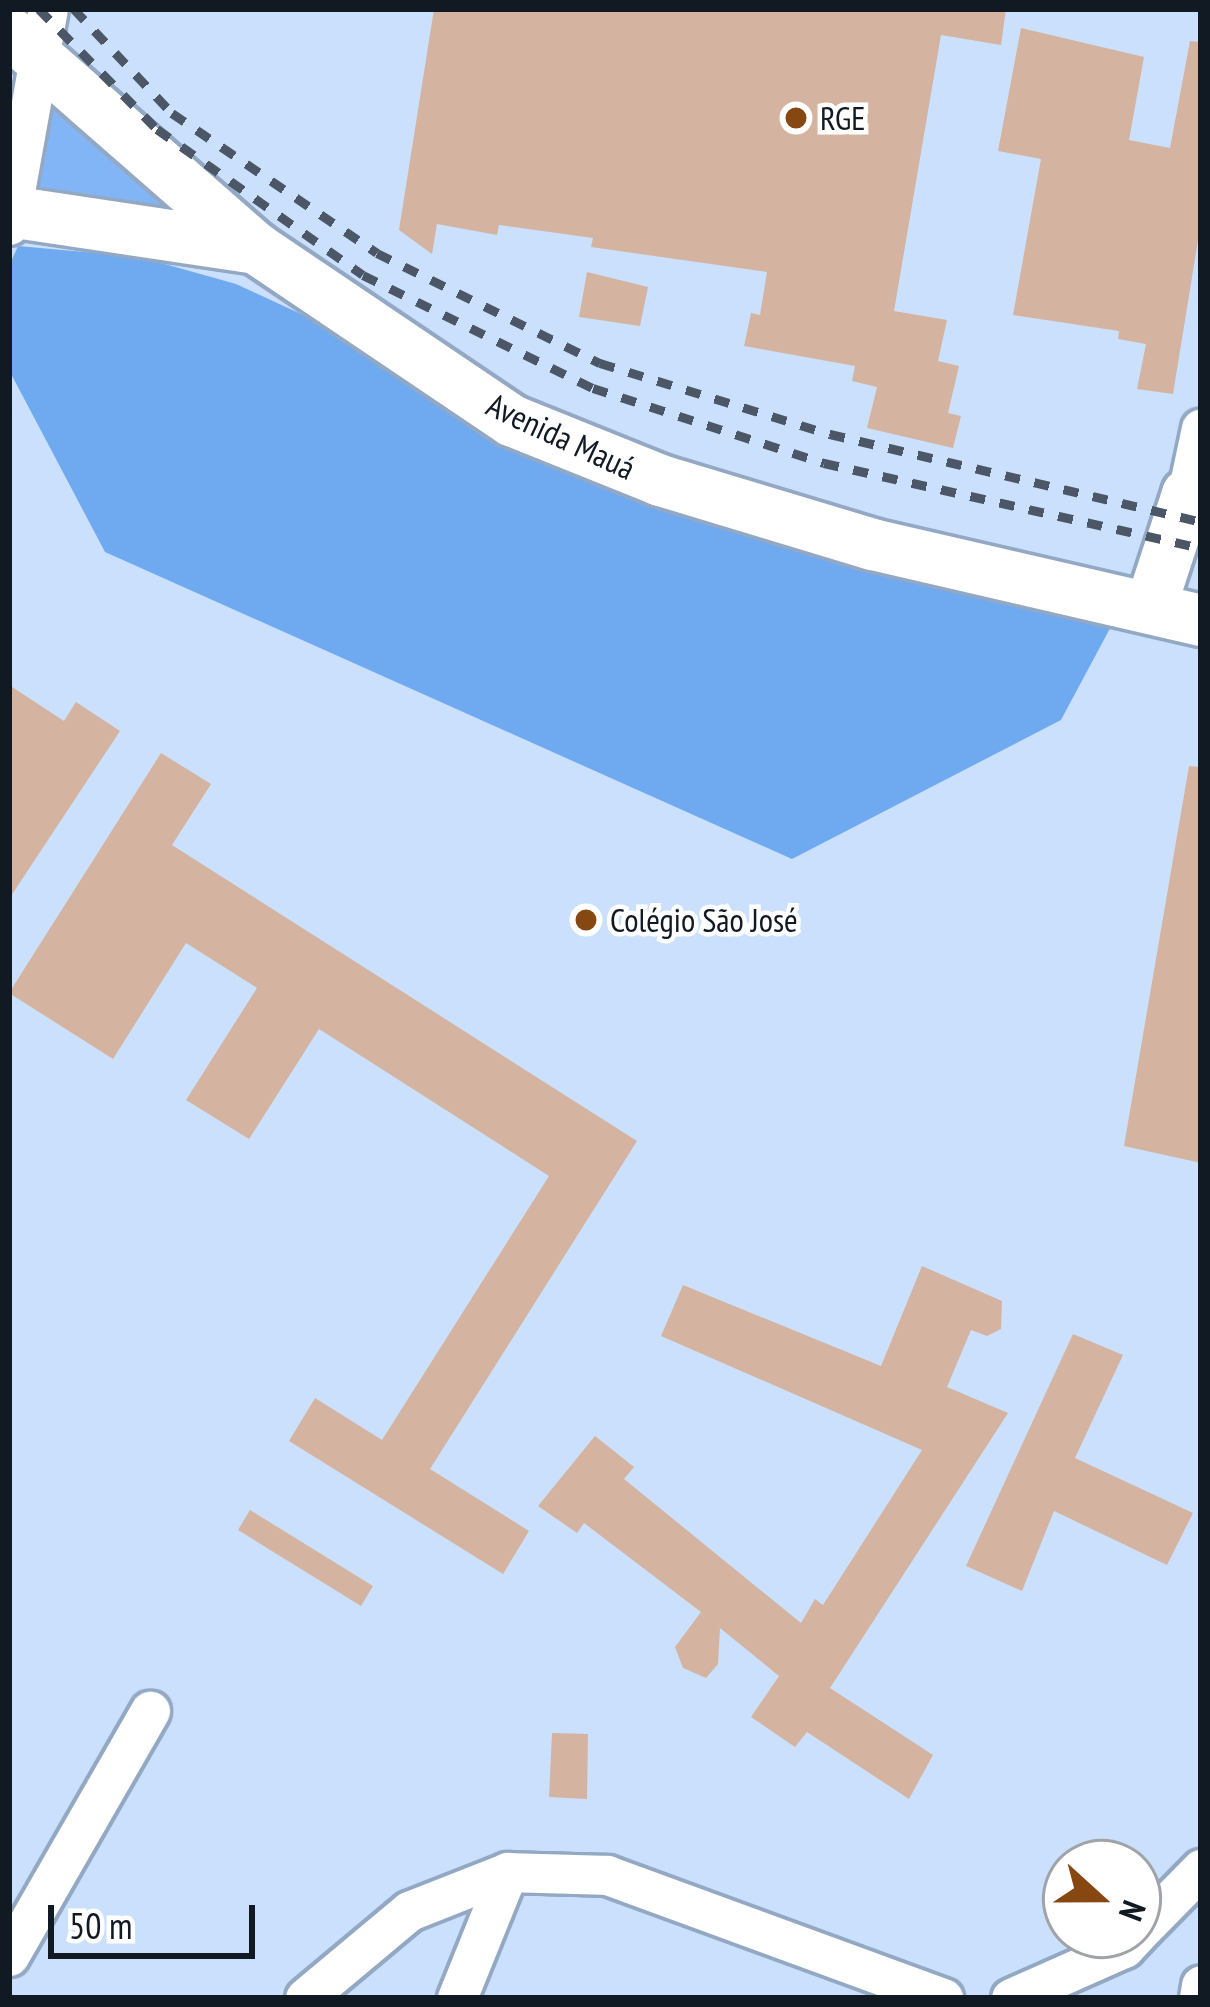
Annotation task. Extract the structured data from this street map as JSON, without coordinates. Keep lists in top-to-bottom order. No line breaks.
{"streets":{"main road":["Avenida Mauá"]},"places":["RGE","Colégio São José"],"scale_bar":"50 m","north":"right"}
